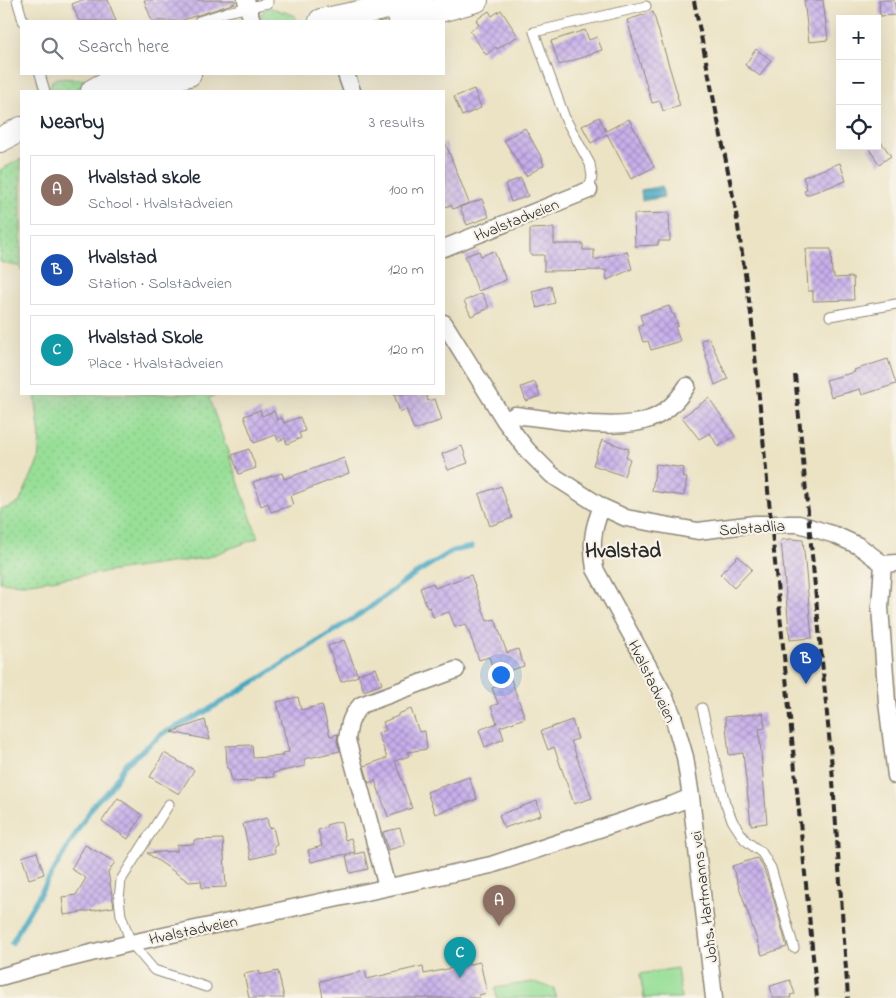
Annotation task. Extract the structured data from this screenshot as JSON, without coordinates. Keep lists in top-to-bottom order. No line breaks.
{"streets":{"street":["Hvalstadveien","Solstadlia","Johs. Hartmanns vei"]},"crossings":[["Hvalstadveien","Solstadlia"],["Hvalstadveien","Johs. Hartmanns vei"]],"districts":["Hvalstad"],"page":{"map_buttons":["+","−"],"search":"Search here","heading":["Nearby","3 results"],"list":[{"mark":"A","name":"Hvalstad skole","note":"School · Hvalstadveien","value":"100 m"},{"mark":"B","name":"Hvalstad","note":"Station · Solstadveien","value":"120 m"},{"mark":"C","name":"Hvalstad Skole","note":"Place · Hvalstadveien","value":"120 m"}],"pins":["B","A","C"]}}
